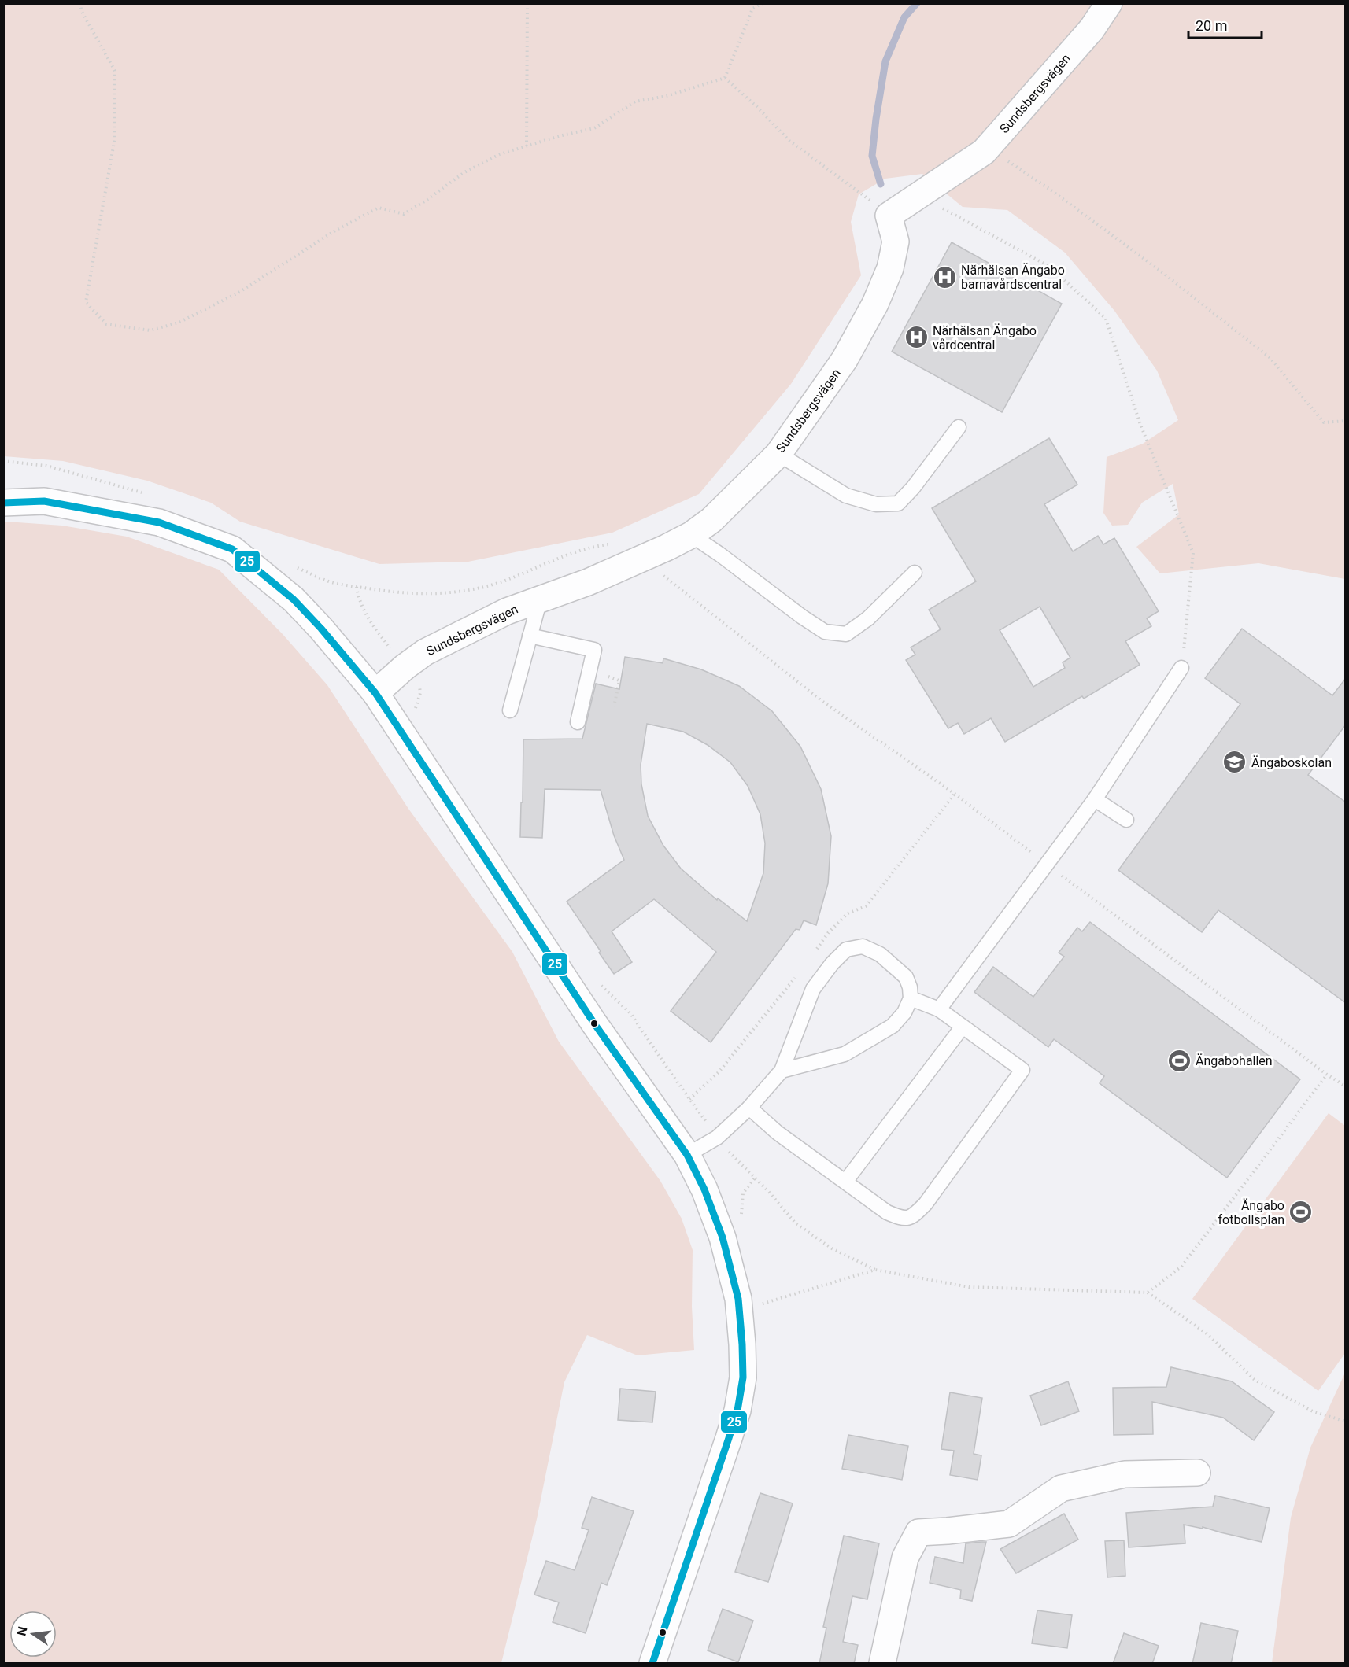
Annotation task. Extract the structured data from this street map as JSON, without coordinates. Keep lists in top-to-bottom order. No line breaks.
{"streets":{"street":["Sundsbergsvägen"]},"places":{"hospital":["Närhälsan Ängabo barnavårdscentral","Närhälsan Ängabo vårdcentral"],"school or university":["Ängaboskolan"],"sports":["Ängabohallen","Ängabo fotbollsplan"]},"lines":["transit line 25"],"scale_bar":"20 m","north":"left"}
